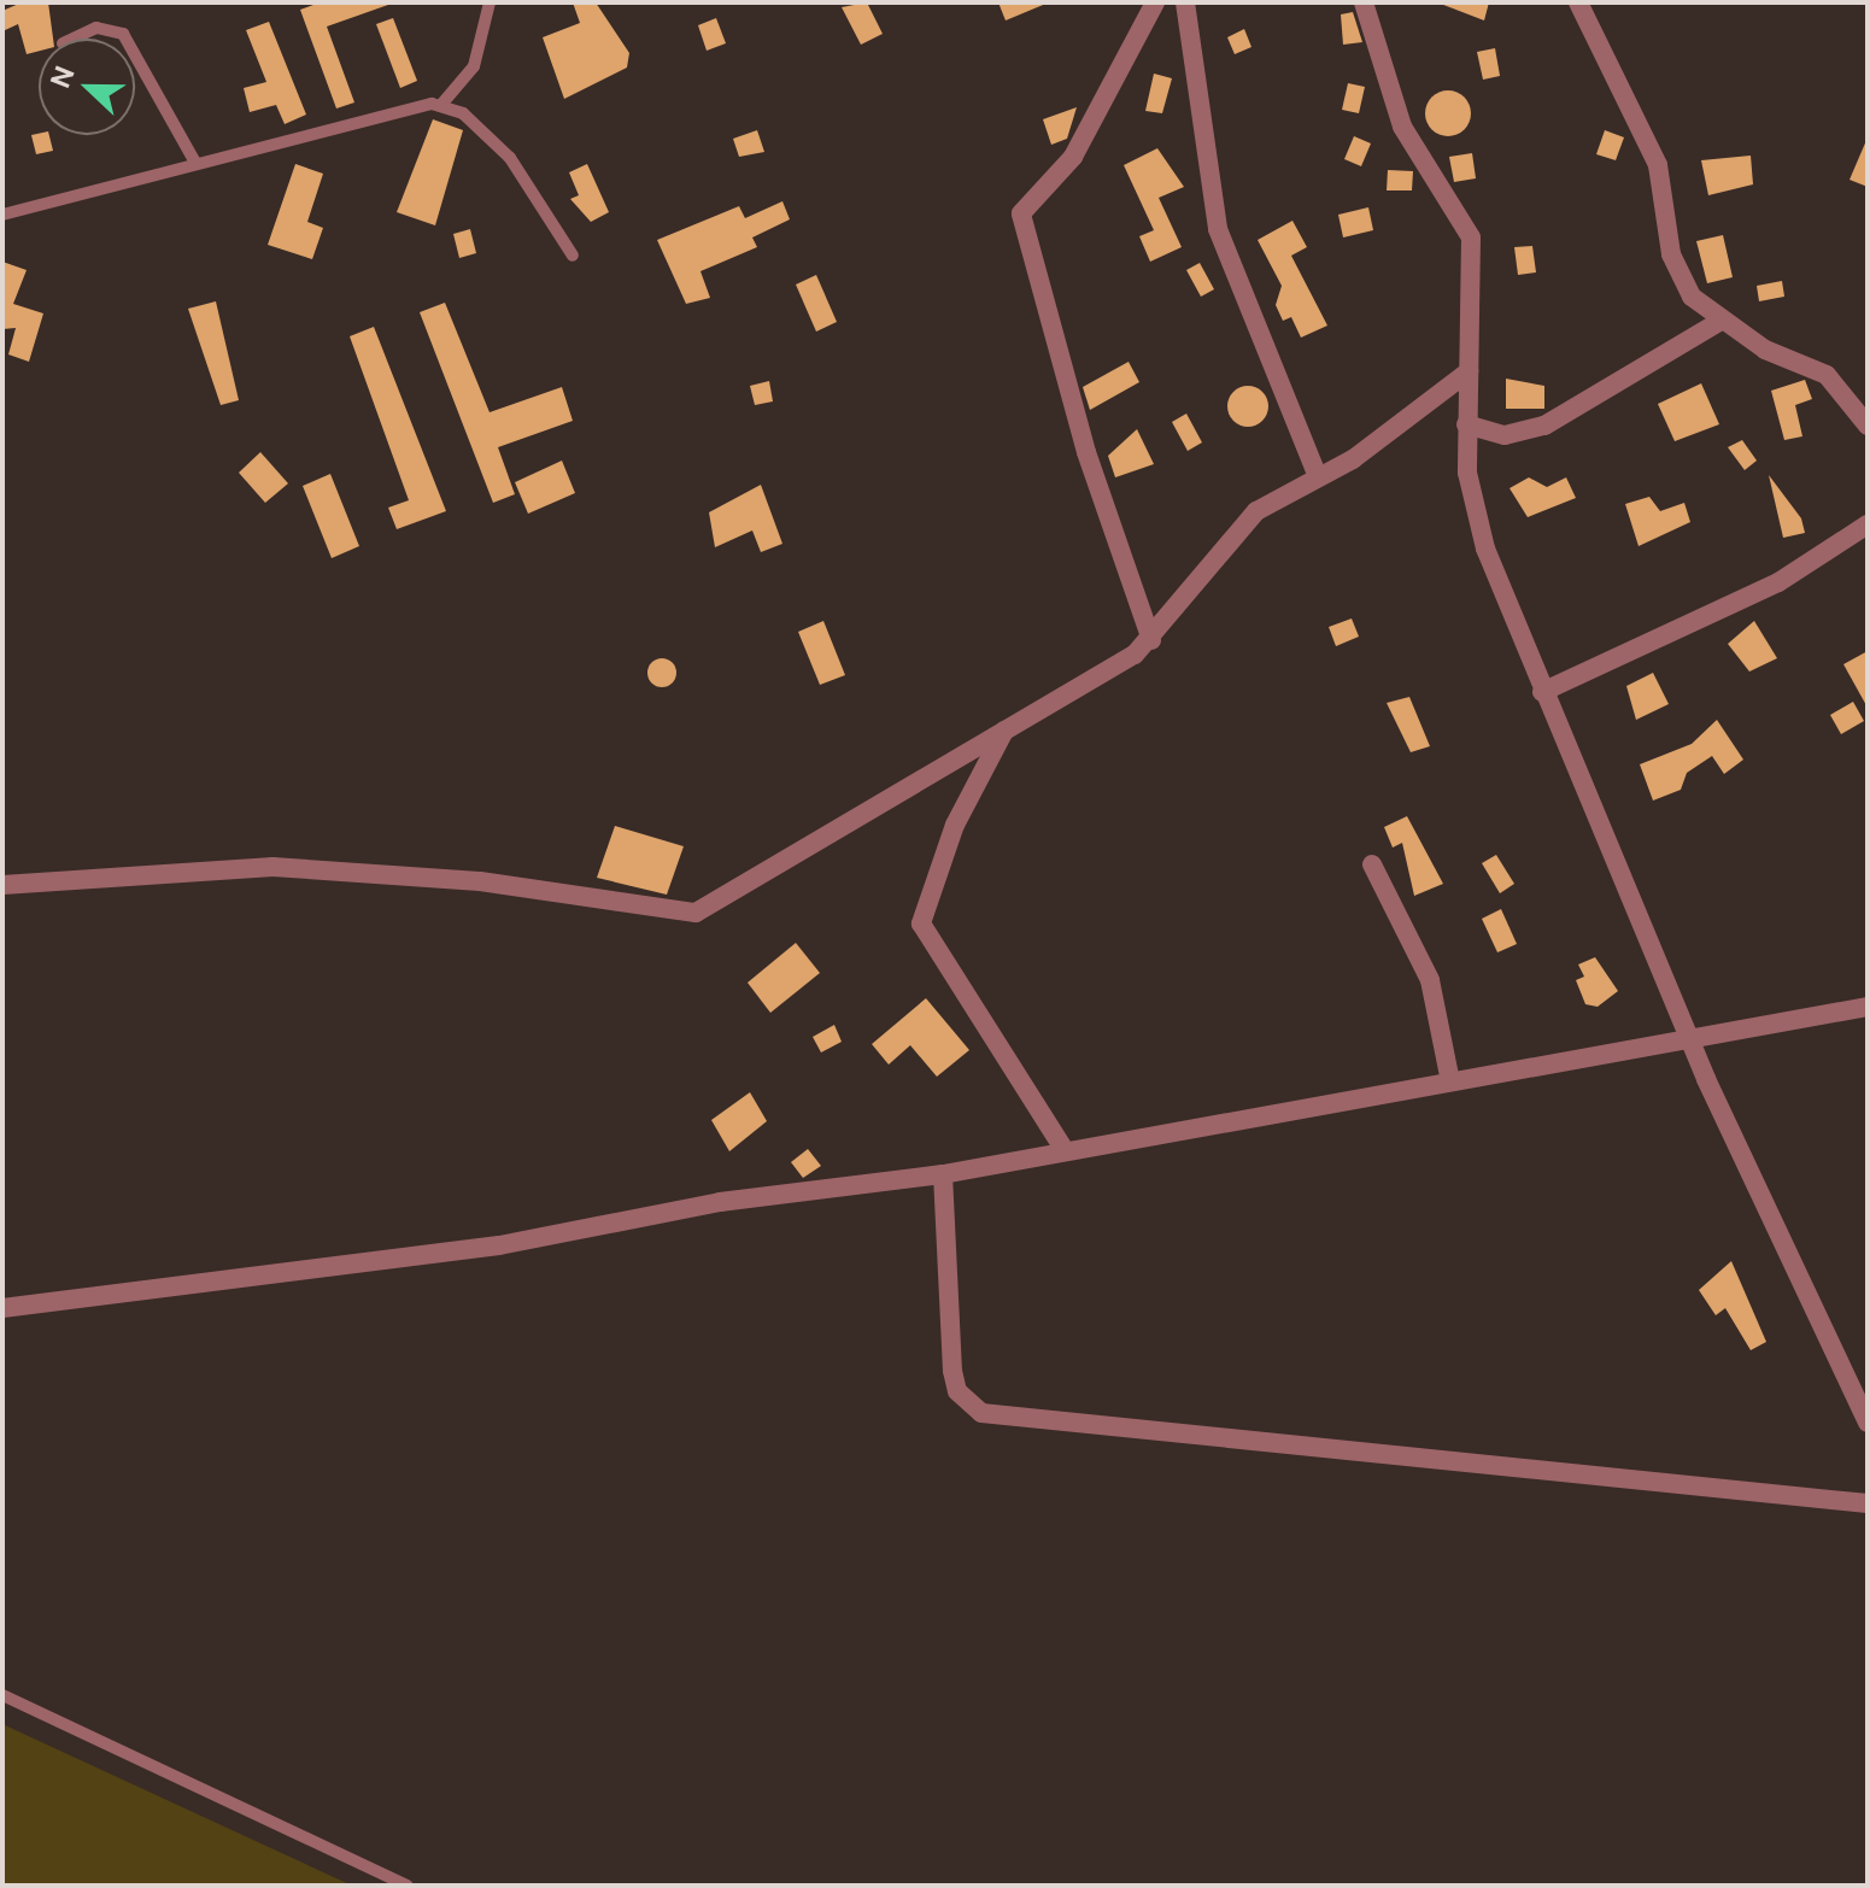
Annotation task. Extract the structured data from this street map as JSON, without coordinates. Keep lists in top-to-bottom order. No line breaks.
{"north":"left"}
